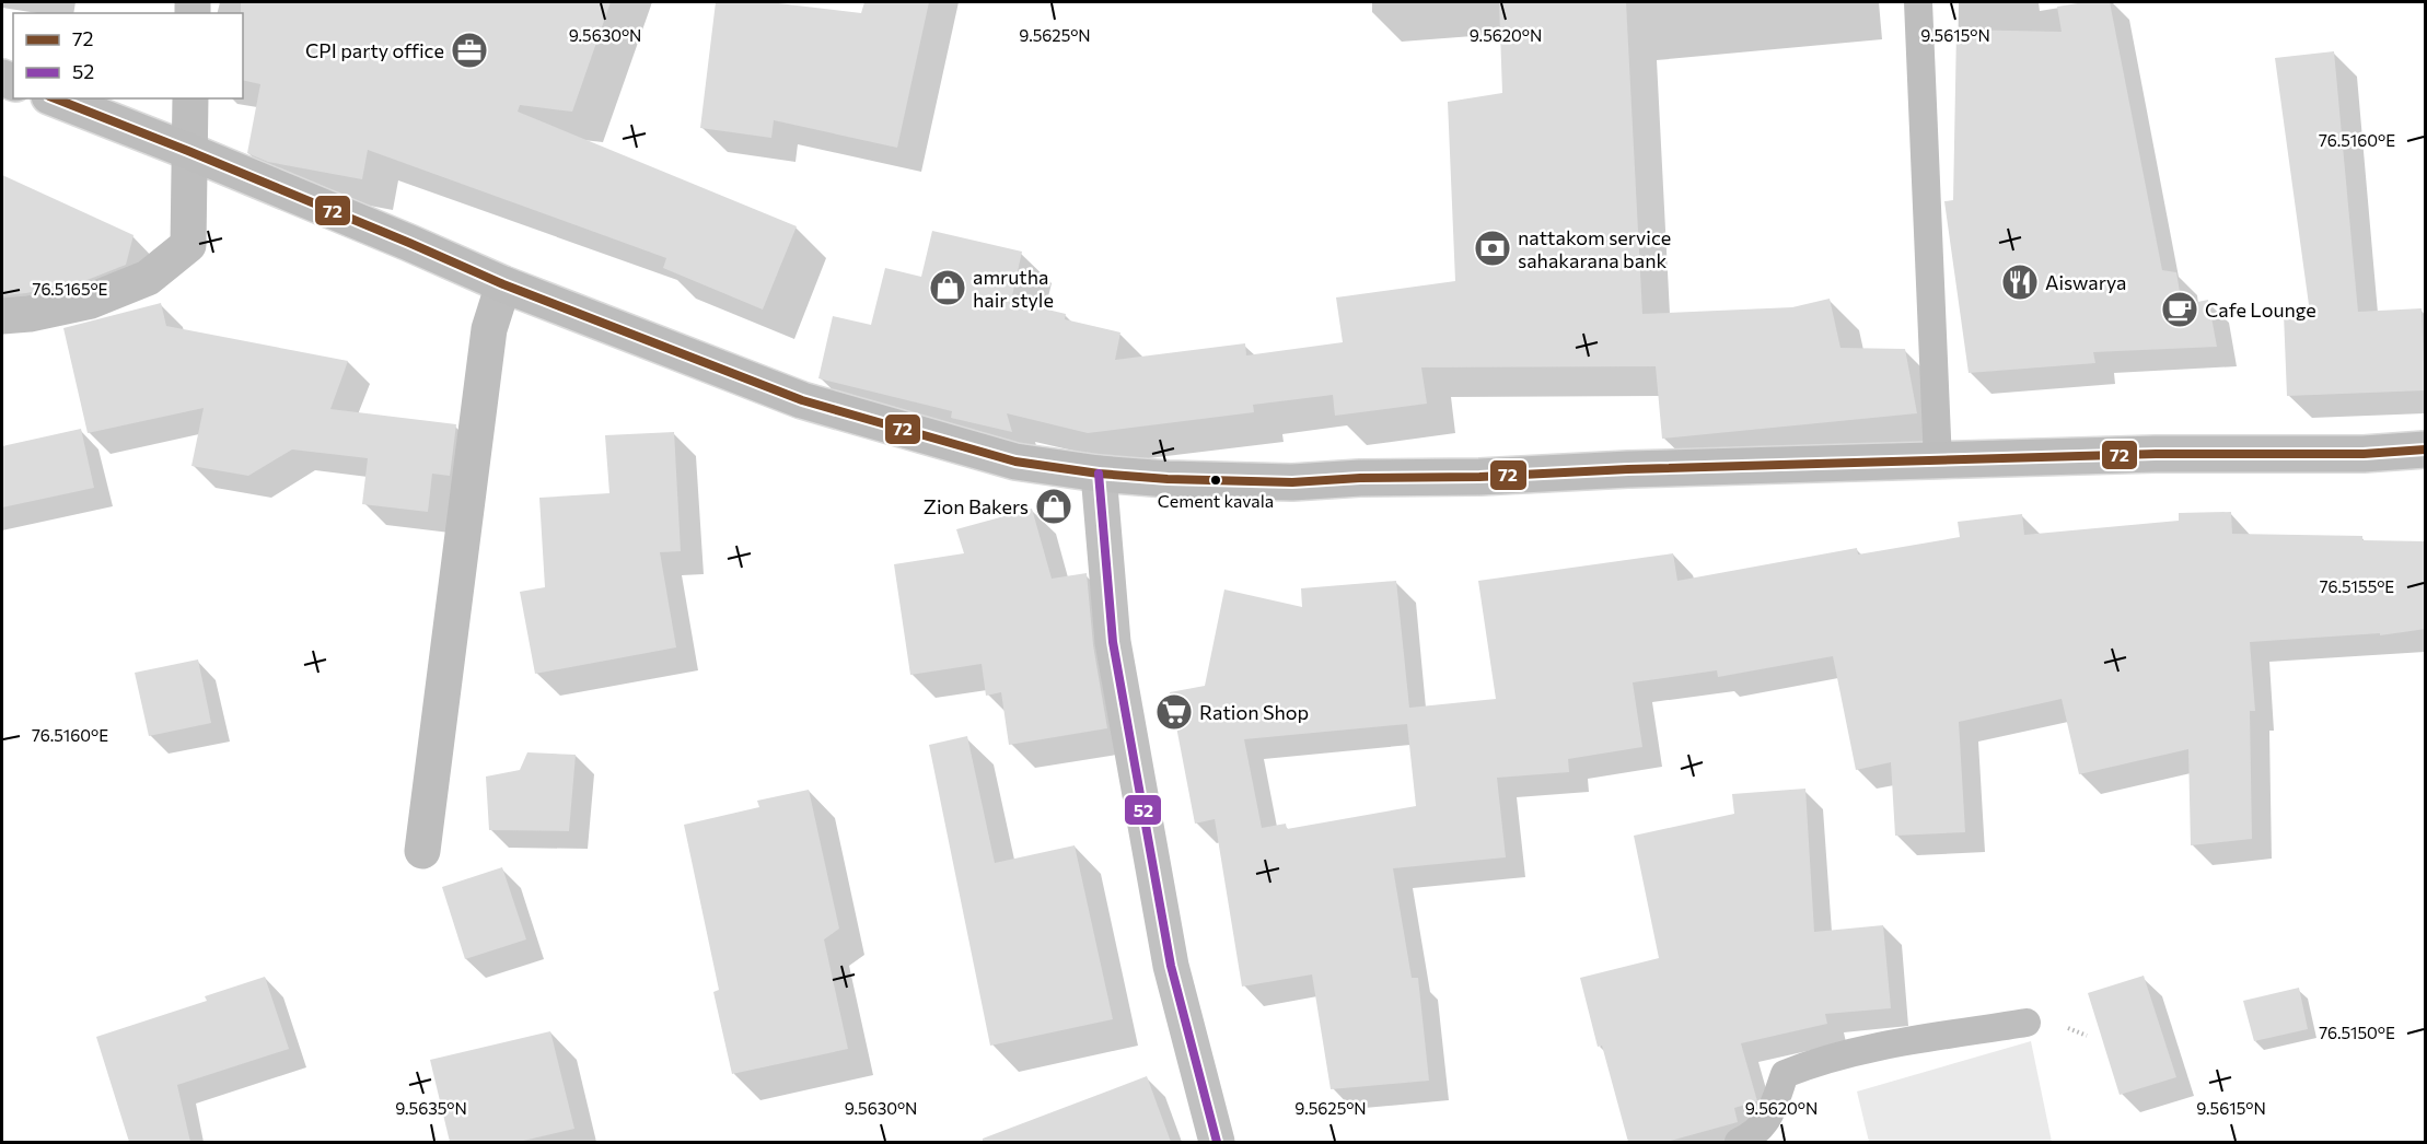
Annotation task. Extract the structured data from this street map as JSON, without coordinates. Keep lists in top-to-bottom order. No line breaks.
{"places":{"office":["CPI party office"],"bank":["nattakom service sahakarana bank"],"restaurant":["Aiswarya"],"shop":["amrutha hair style","Zion Bakers"],"cafe":["Cafe Lounge"],"other":["Cement kavala"],"supermarket":["Ration Shop"]},"lines":["transit line 72","transit line 52"],"legend":["72","52"],"coordinates":["9.5630°N","9.5625°N","9.5620°N","9.5615°N","76.5160°E","76.5165°E","76.5155°E","76.5150°E","9.5635°N"]}
